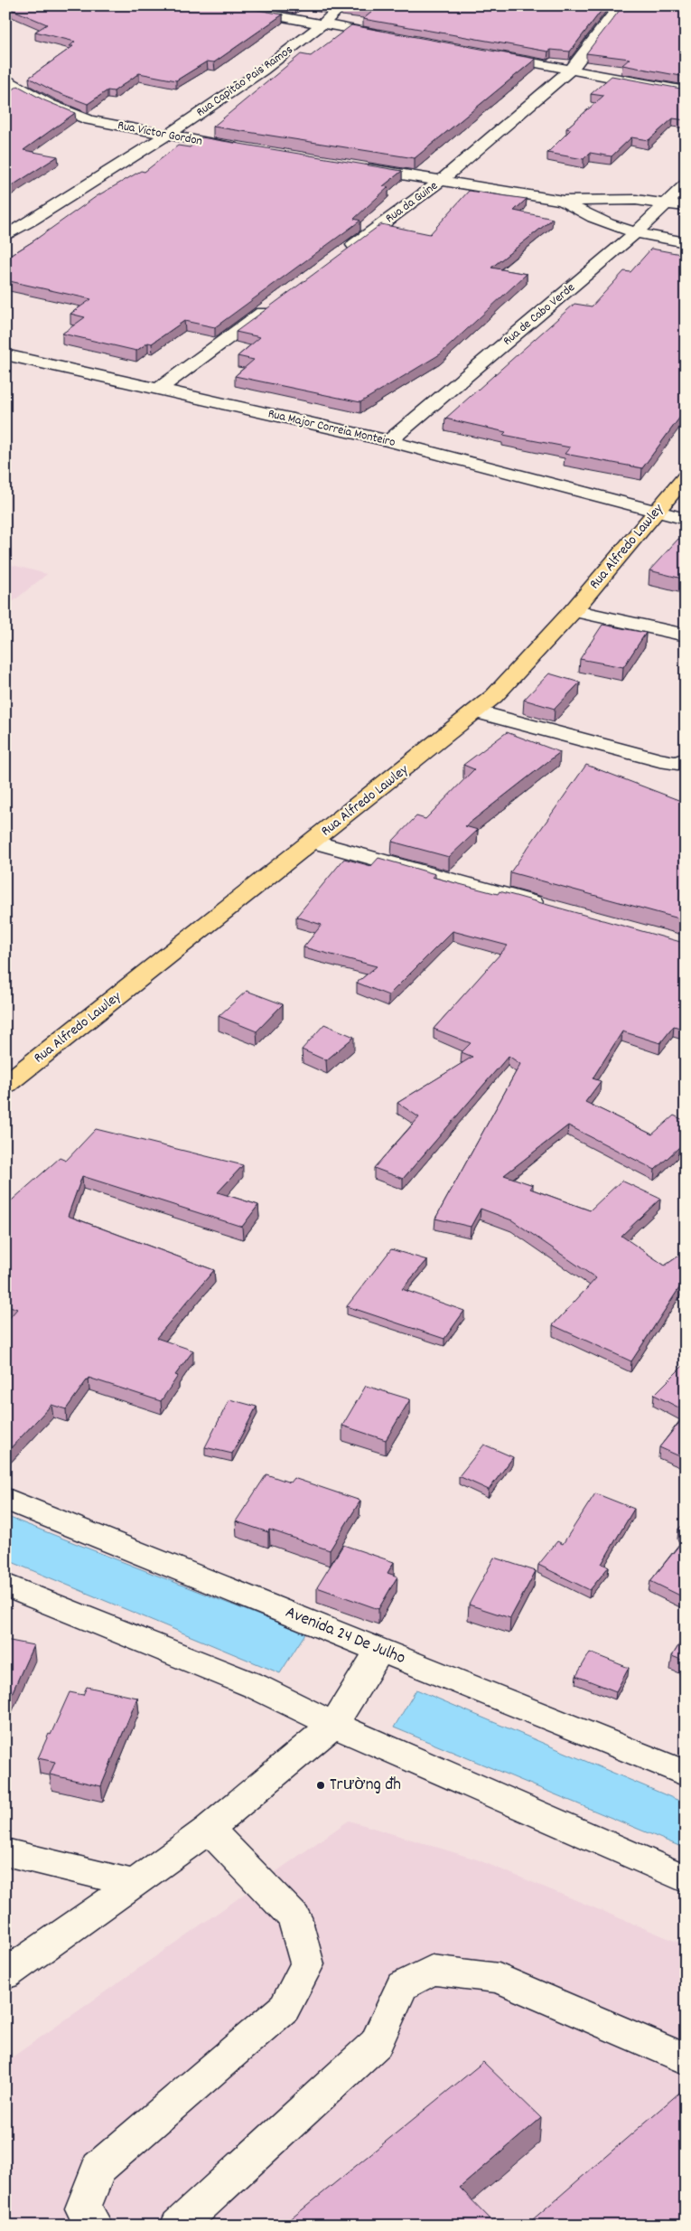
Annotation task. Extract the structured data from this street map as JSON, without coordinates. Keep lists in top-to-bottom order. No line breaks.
{"streets":{"main road":["Rua Alfredo Lawley"],"street":["Rua Capitão Pais Ramos","Rua Victor Gordon","Rua da Guine","Rua de Cabo Verde","Rua Major Correia Monteiro","Avenida 24 De Julho"]},"crossings":[["Rua Capitão Pais Ramos","Rua Victor Gordon"],["Rua de Cabo Verde","Rua Major Correia Monteiro"],["Rua Major Correia Monteiro","Rua Alfredo Lawley"]],"places":["Trường đh"]}
